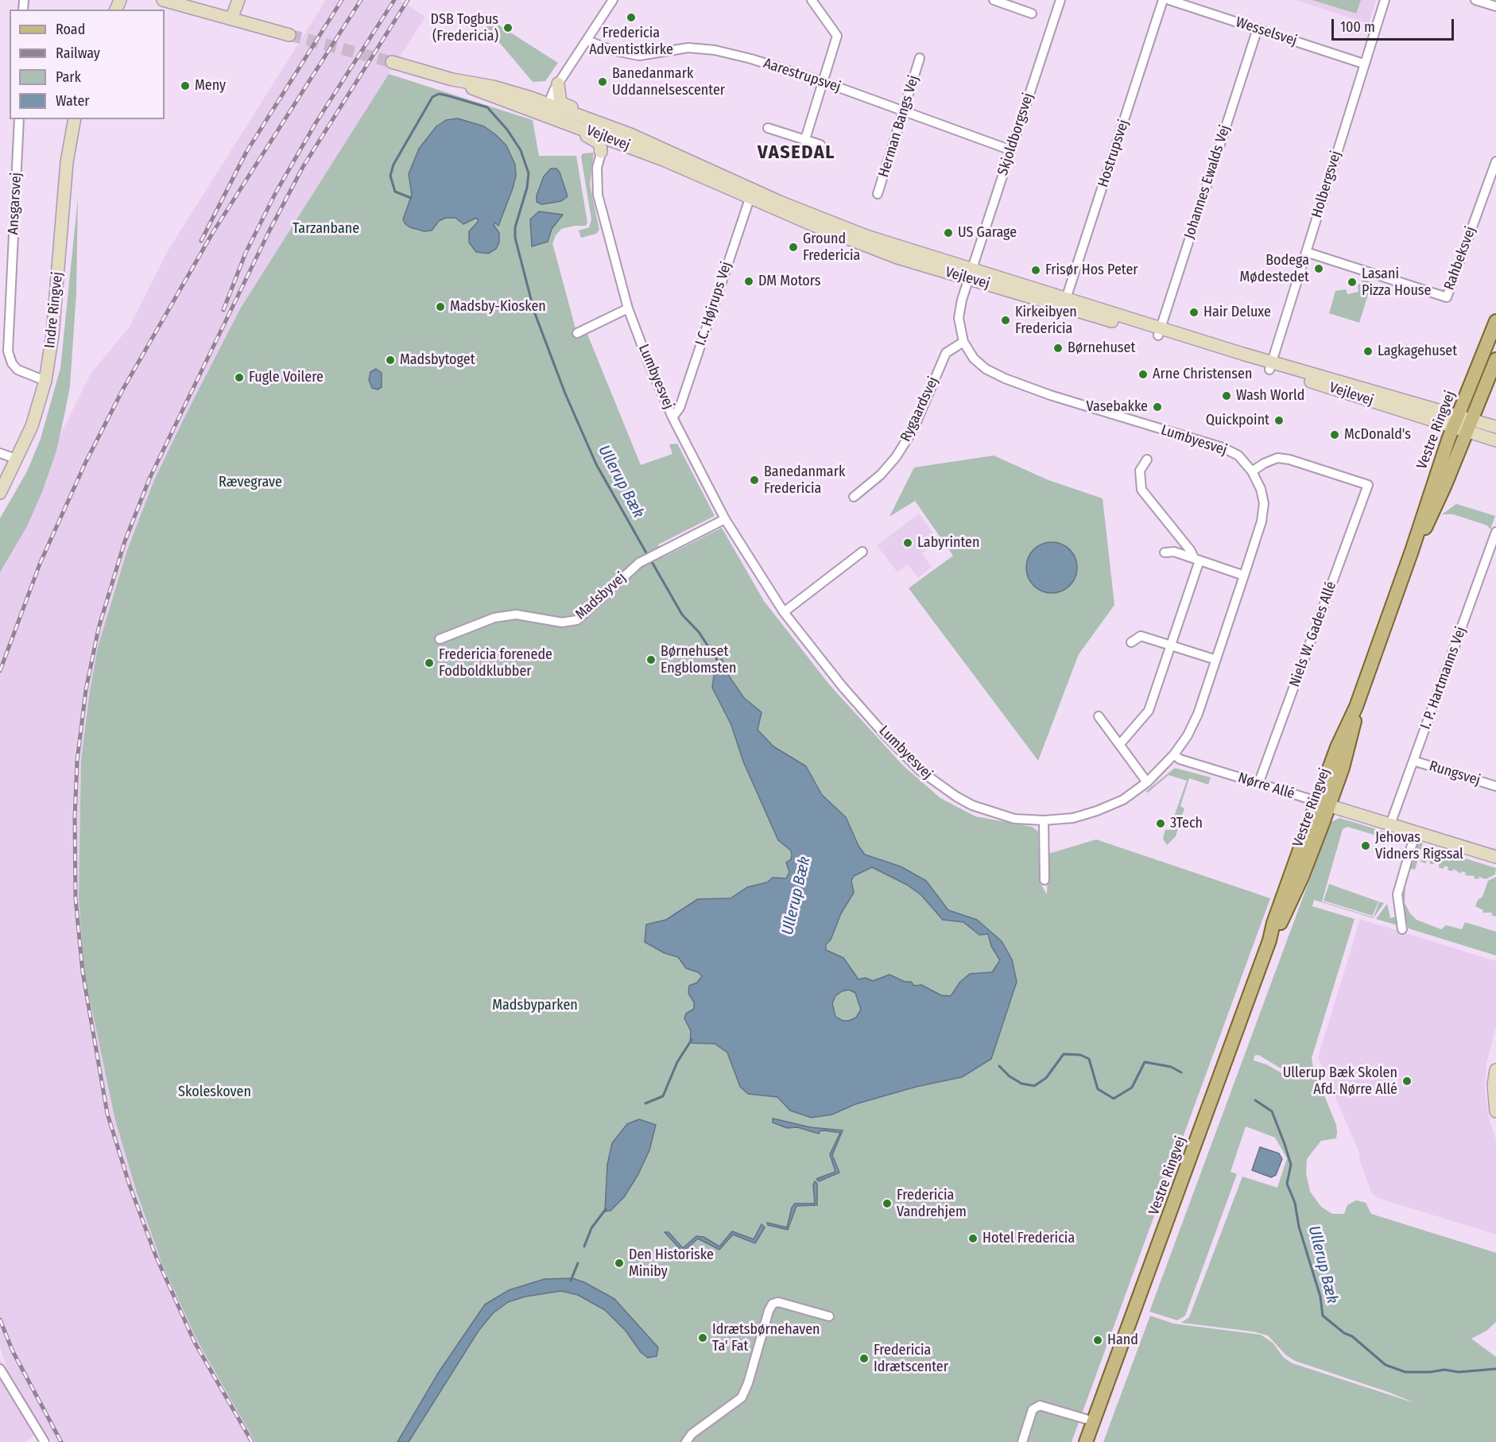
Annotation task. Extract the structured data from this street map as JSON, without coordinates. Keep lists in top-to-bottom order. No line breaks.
{"streets":{"main road":["Vestre Ringvej"],"street":["Wesselsvej","Aarestrupsvej","Herman Bangs Vej","Skjoldborgsvej","Vejlevej","Hostrupsvej","Johannes Ewalds Vej","Holbergsvej","Ansgarsvej","Rahbeksvej","I.C. Højrups Vej","Indre Ringvej","Lumbyesvej","Rygaardsvej","Madsbyvej","Niels W. Gades Allé","I. P. Hartmanns Vej","Rungsvej","Nørre Allé"]},"crossings":[["Wesselsvej","Johannes Ewalds Vej"],["Wesselsvej","Holbergsvej"],["Aarestrupsvej","Herman Bangs Vej"],["Aarestrupsvej","Skjoldborgsvej"],["Skjoldborgsvej","Vejlevej"],["Skjoldborgsvej","Lumbyesvej"],["Vejlevej","Hostrupsvej"],["Vejlevej","Johannes Ewalds Vej"],["Vejlevej","Holbergsvej"],["Vejlevej","I.C. Højrups Vej"],["Vejlevej","Lumbyesvej"],["Vejlevej","Vestre Ringvej"],["Holbergsvej","Rahbeksvej"],["Ansgarsvej","Indre Ringvej"],["I.C. Højrups Vej","Lumbyesvej"],["Lumbyesvej","Rygaardsvej"],["Lumbyesvej","Madsbyvej"],["Lumbyesvej","Niels W. Gades Allé"],["Lumbyesvej","Nørre Allé"],["Vestre Ringvej","Nørre Allé"],["Niels W. Gades Allé","Nørre Allé"],["I. P. Hartmanns Vej","Rungsvej"],["I. P. Hartmanns Vej","Nørre Allé"]],"districts":["VASEDAL"],"water":["Ullerup Bæk"],"parks":["Tarzanbane","Rævegrave","Madsbyparken","Skoleskoven"],"places":["Fredericia Adventistkirke","DSB Togbus (Fredericia)","Banedanmark Uddannelsescenter","Meny","US Garage","Ground Fredericia","Bodega Mødestedet","Frisør Hos Peter","DM Motors","Lasani Pizza House","Madsby-Kiosken","Hair Deluxe","Kirkeibyen Fredericia","Børnehuset","Lagkagehuset","Madsbytoget","Arne Christensen","Fugle Voilere","Wash World","Vasebakke","Quickpoint","McDonald's","Banedanmark Fredericia","Labyrinten","Børnehuset Engblomsten","Fredericia forenede Fodboldklubber","3Tech","Jehovas Vidners Rigssal","Ullerup Bæk Skolen Afd. Nørre Allé","Fredericia Vandrehjem","Hotel Fredericia","Den Historiske Miniby","Idrætsbørnehaven Ta' Fat","Hand","Fredericia Idrætscenter"],"legend":["Road","Railway","Park","Water"],"scale_bar":"100 m"}
